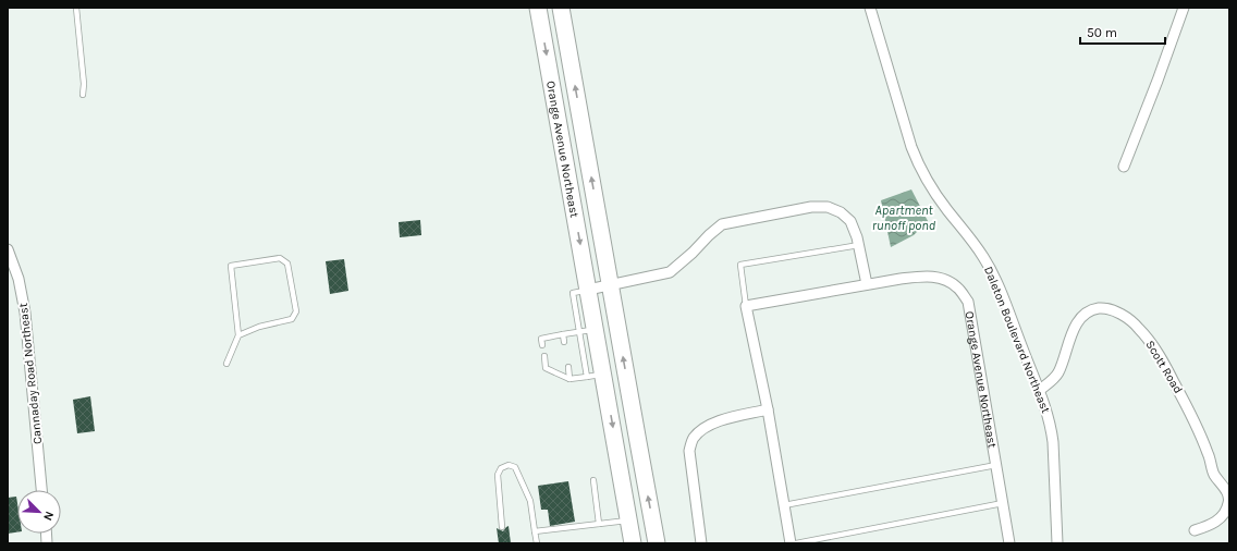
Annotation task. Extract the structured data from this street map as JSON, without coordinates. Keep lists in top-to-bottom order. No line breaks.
{"streets":{"highway":["Orange Avenue Northeast"],"street":["Daleton Boulevard Northeast","Scott Road","Cannaday Road Northeast"]},"crossings":[["Daleton Boulevard Northeast","Scott Road"]],"water":["Apartment runoff pond"],"scale_bar":"50 m","north":"bottom right"}
